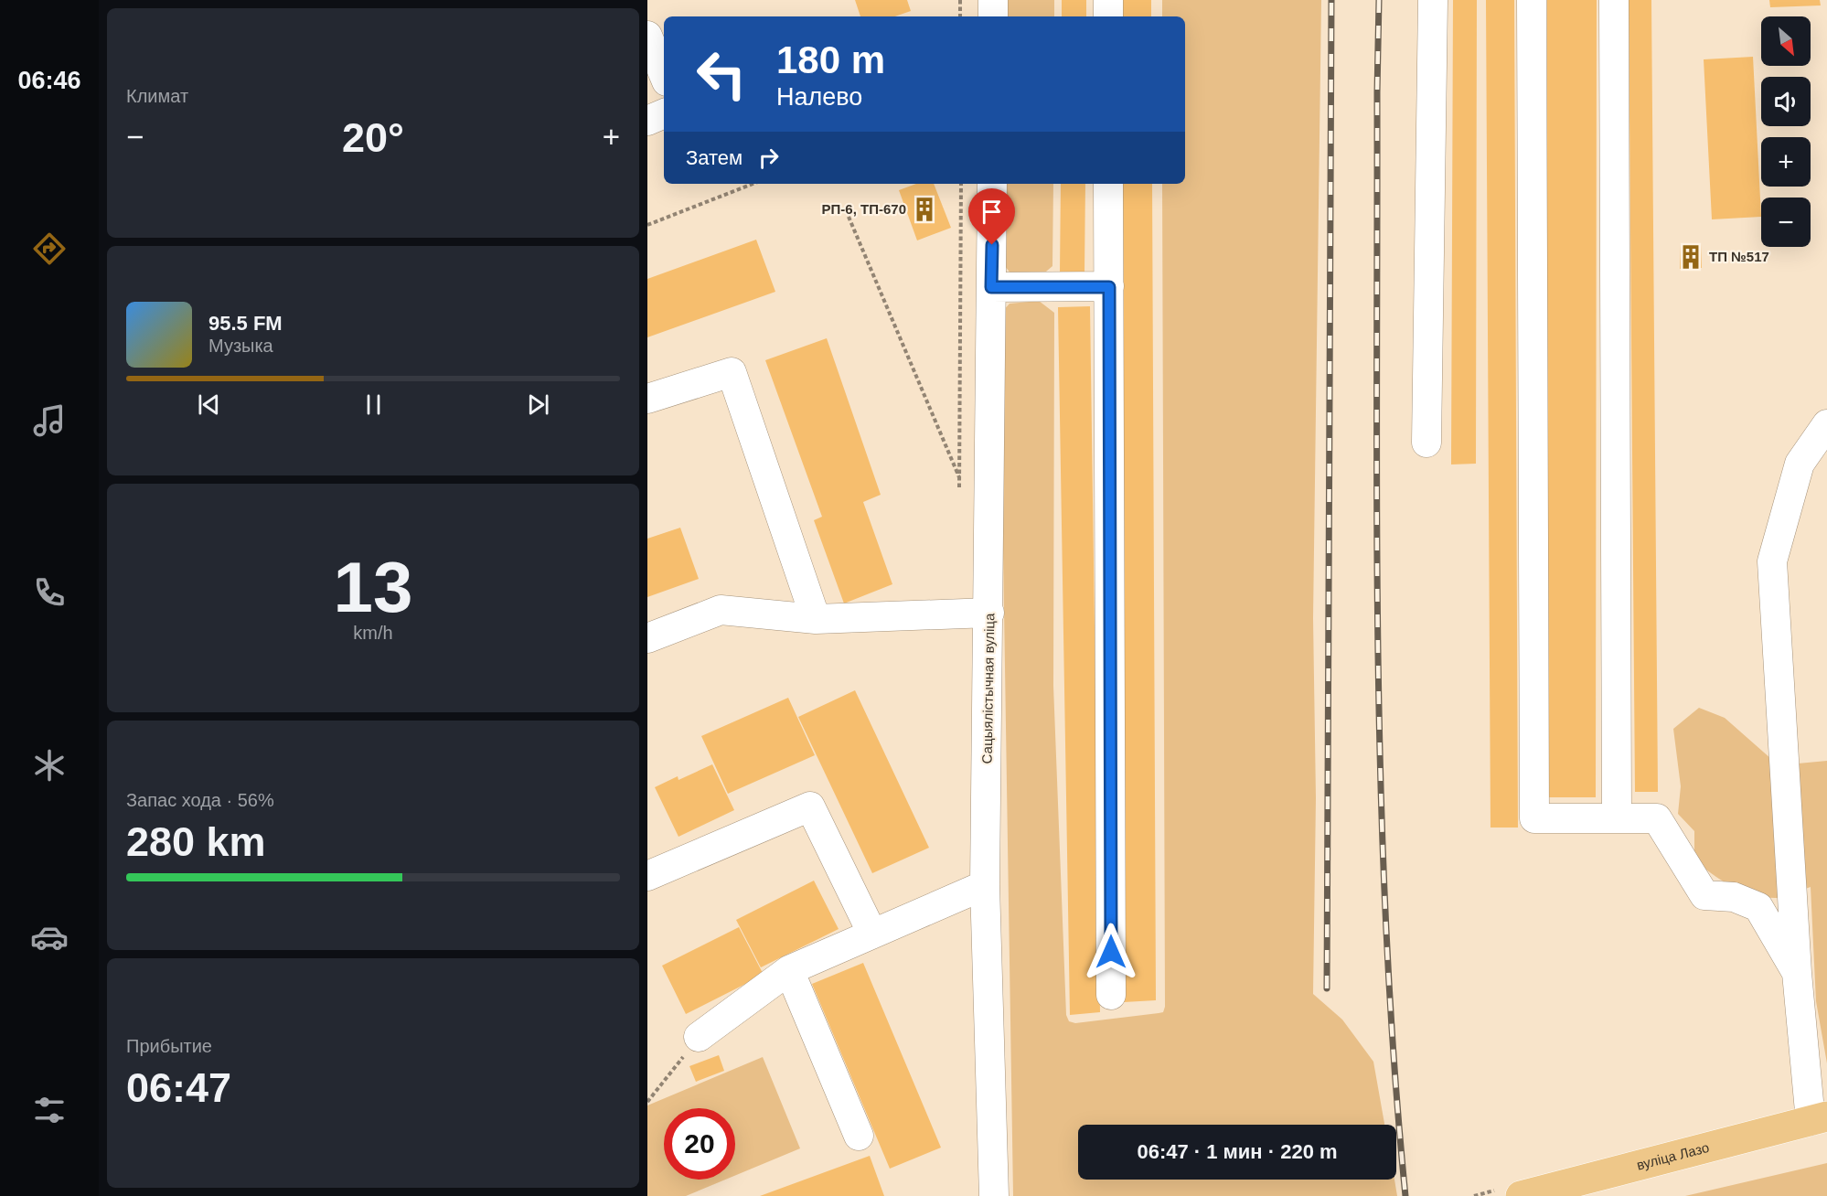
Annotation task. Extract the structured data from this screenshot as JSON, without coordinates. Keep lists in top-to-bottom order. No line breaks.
{"streets":{"main road":["вуліца Лазо"],"street":["Сацыялістычная вуліца"]},"places":{"building":["РП-6, ТП-670","ТП №517"]},"north":"bottom right","page":{"tabs":"06:46","tile":["Климат",["13","km/h"],["Запас хода · 56%","280 km"],["Прибытие","06:47"]],"map_buttons":["+","−"],"turn":["180 m","Налево"],"heat":["−","20°","+"],"then":"Затем","song":["95.5 FM","Музыка"],"limit":"20","trip":"06:47 · 1 мин · 220 m"}}
